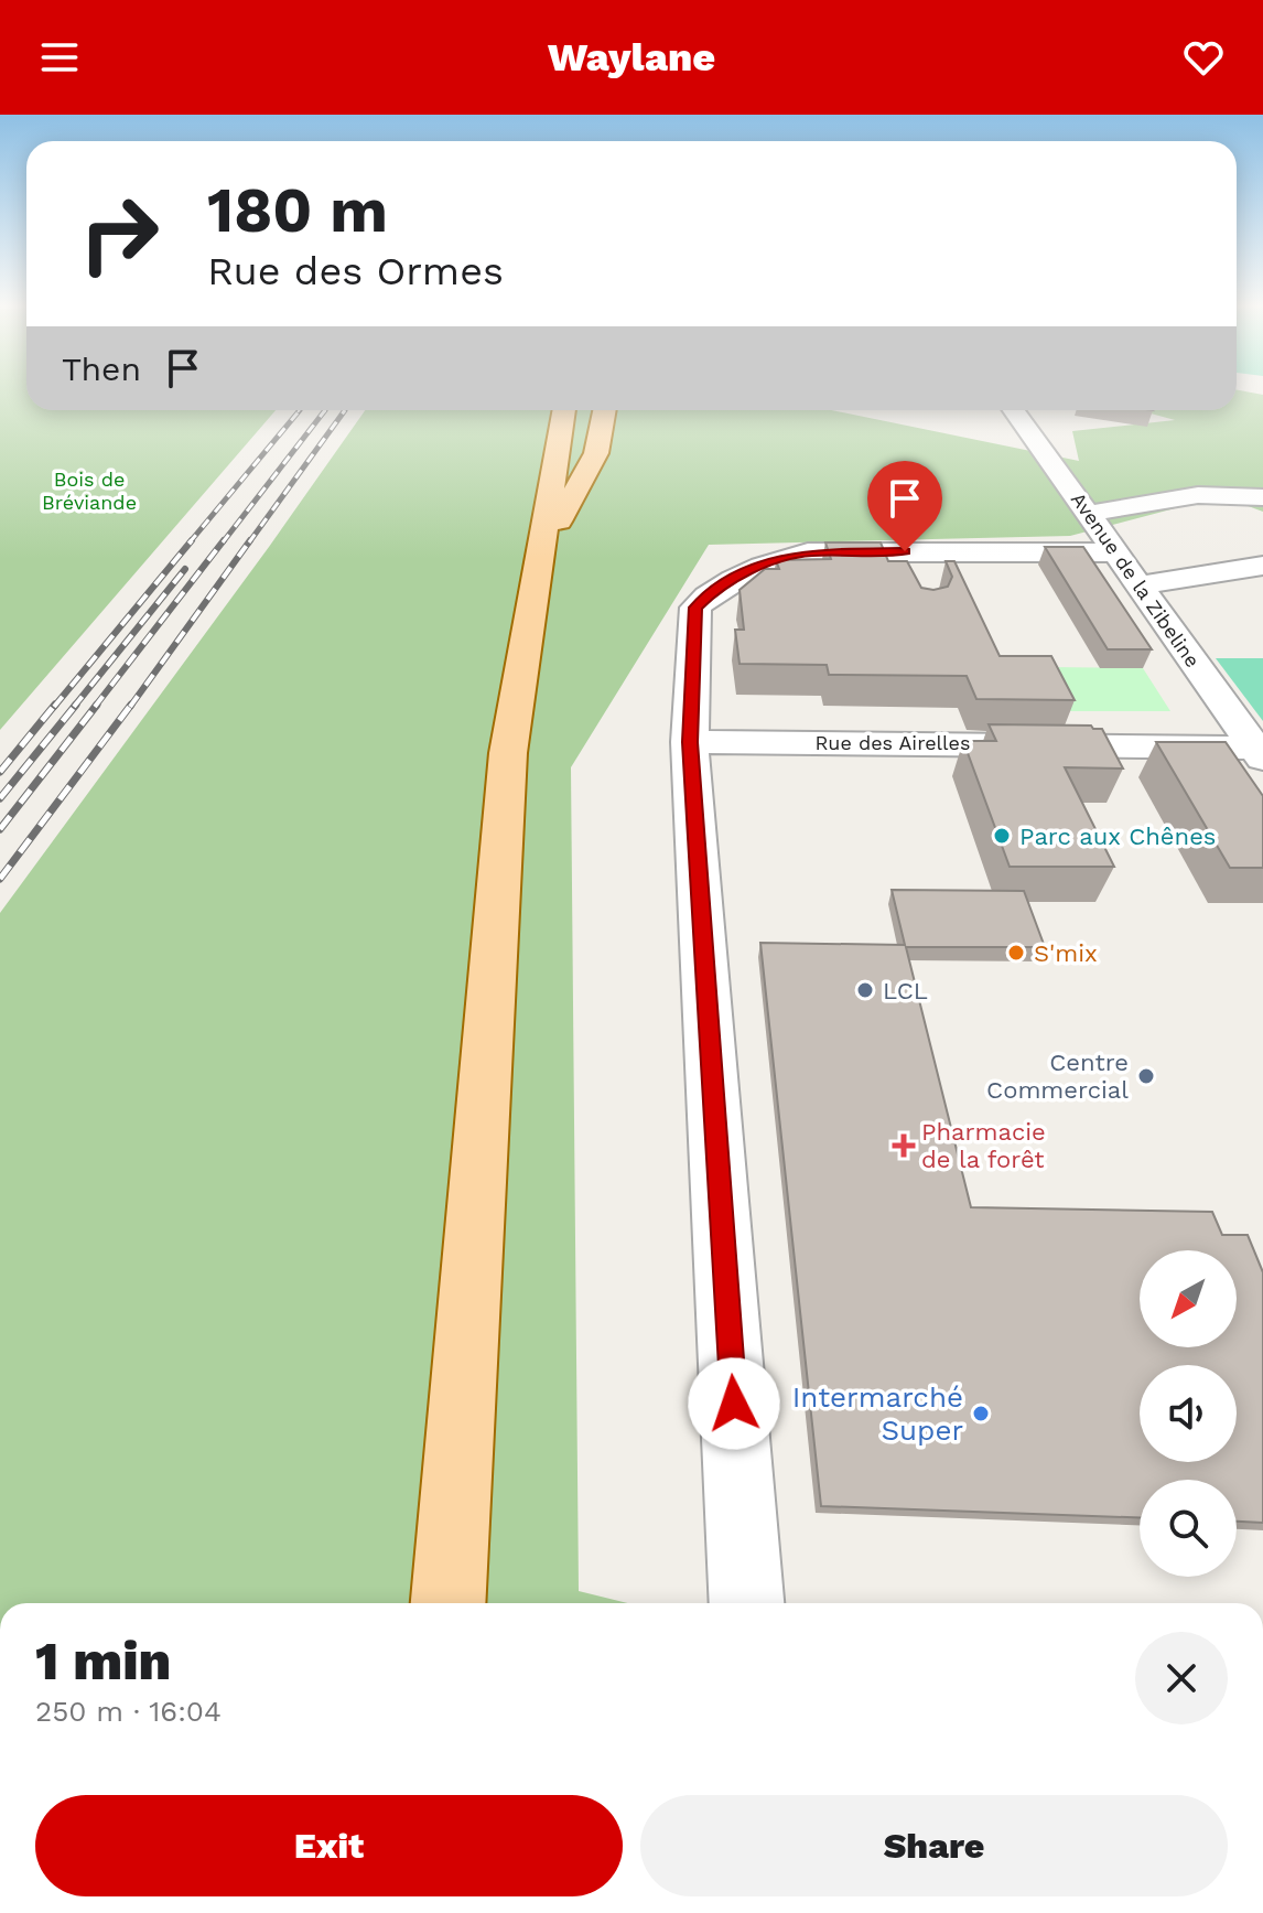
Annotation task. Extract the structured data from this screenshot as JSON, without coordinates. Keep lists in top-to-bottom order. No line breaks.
{"streets":{"street":["Avenue de la Zibeline","Rue des Airelles"]},"crossings":[["Avenue de la Zibeline","Rue des Airelles"]],"parks":["Bois de Bréviande"],"places":{"other":["Parc aux Chênes","S'mix","LCL","Centre Commercial","Intermarché Super"],"health":["Pharmacie de la forêt"]},"north":"bottom left","page":{"header":"Waylane","turn":["180 m","Rue des Ormes"],"then":"Then","heading":["1 min","250 m · 16:04"],"buttons":["Exit","Share"]}}
